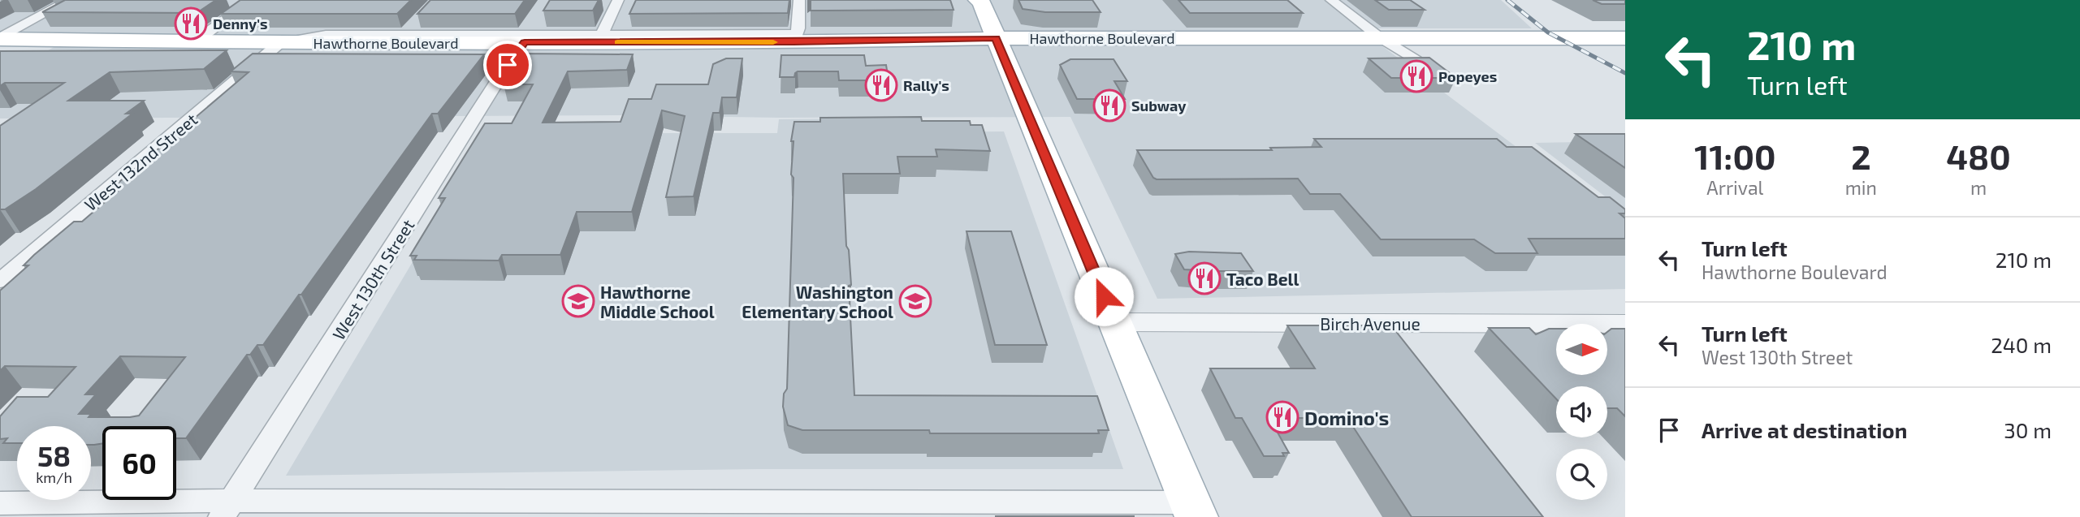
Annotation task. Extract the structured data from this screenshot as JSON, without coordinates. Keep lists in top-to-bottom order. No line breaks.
{"streets":{"main road":["Hawthorne Boulevard"],"street":["West 132nd Street","West 130th Street","Birch Avenue"]},"crossings":[["Hawthorne Boulevard","West 132nd Street"],["Hawthorne Boulevard","West 130th Street"]],"places":{"restaurant":["Denny's","Popeyes","Rally's","Subway","Taco Bell","Domino's"],"school or university":["Hawthorne Middle School","Washington Elementary School"]},"north":"right","page":{"turn":["210 m","Turn left"],"eta":["11:00","Arrival","2","min","480","m"],"list":[{"name":"Turn left","note":"Hawthorne Boulevard","value":"210 m"},{"name":"Turn left","note":"West 130th Street","value":"240 m"},{"name":"Arrive at destination","value":"30 m"}],"speed":"58 km/h","limit":"60"}}
